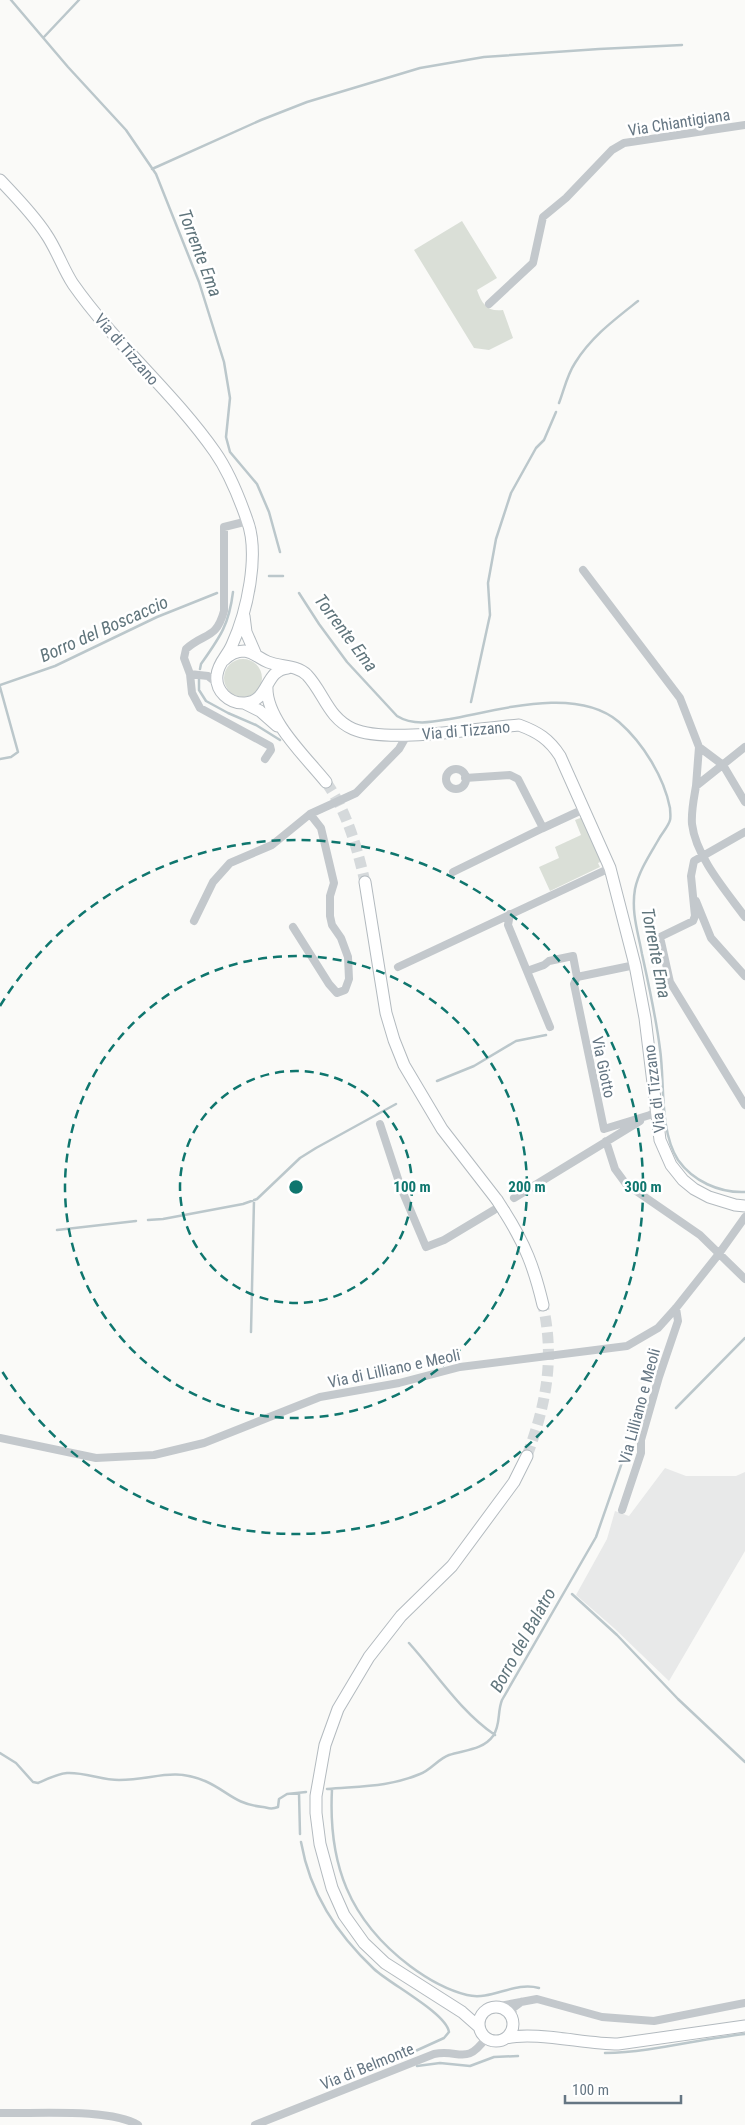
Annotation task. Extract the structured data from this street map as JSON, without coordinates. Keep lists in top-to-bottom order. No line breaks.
{"streets":{"main road":["Via di Tizzano"],"street":["Via Chiantigiana","Via Giotto","Via di Lilliano e Meoli","Via Lilliano e Meoli","Via di Belmonte"]},"crossings":[["Via di Tizzano","Via Giotto"],["Via di Lilliano e Meoli","Via Lilliano e Meoli"]],"water":["Torrente Ema","Borro del Boscaccio","Borro del Balatro"],"scale_bar":"100 m","rings":["100 m","200 m","300 m"]}
